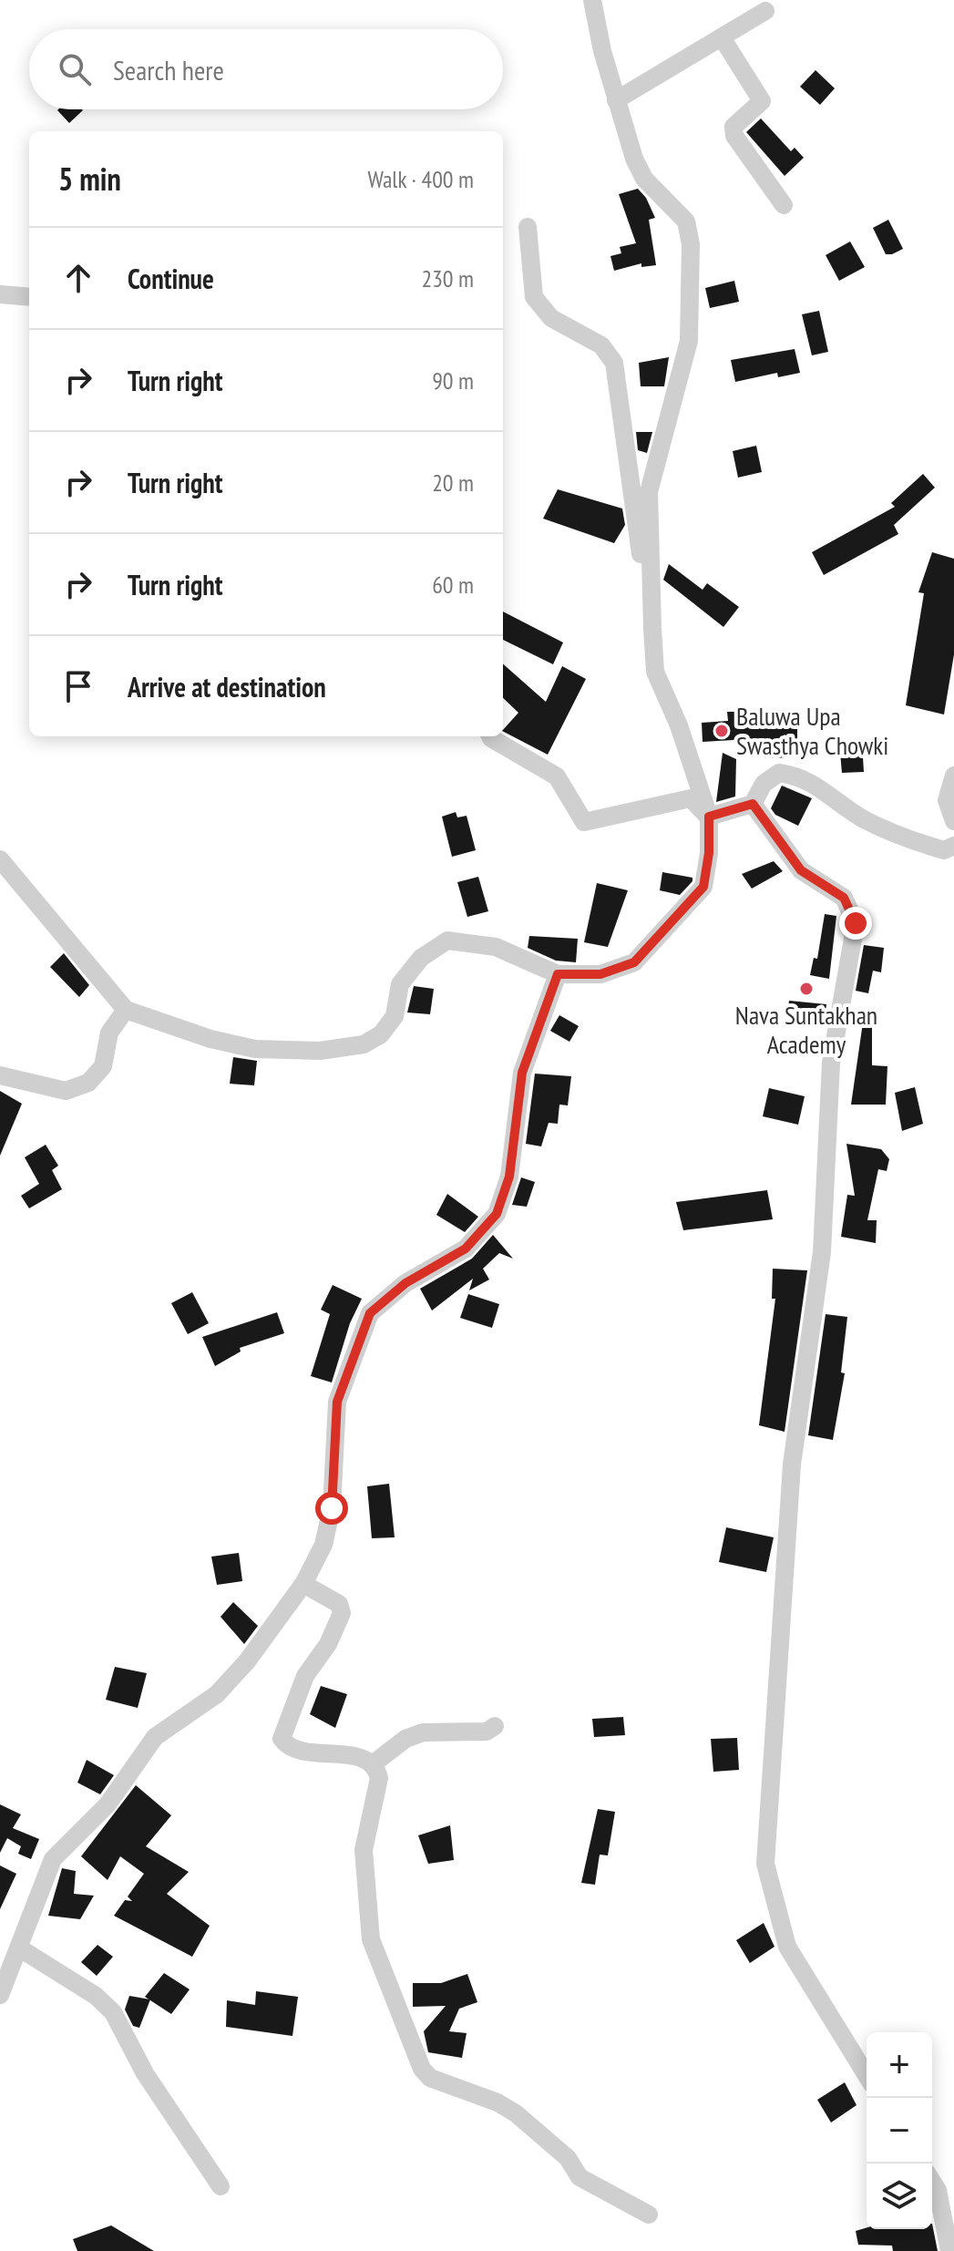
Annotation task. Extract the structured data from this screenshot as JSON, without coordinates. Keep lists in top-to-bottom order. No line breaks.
{"places":["Baluwa Upa Swasthya Chowki","Nava Suntakhan Academy"],"page":{"search":"Search here","heading":["5 min","Walk · 400 m"],"list":[["Continue","230 m"],["Turn right","90 m"],["Turn right","20 m"],["Turn right","60 m"],"Arrive at destination"],"map_buttons":["+","−"]}}
